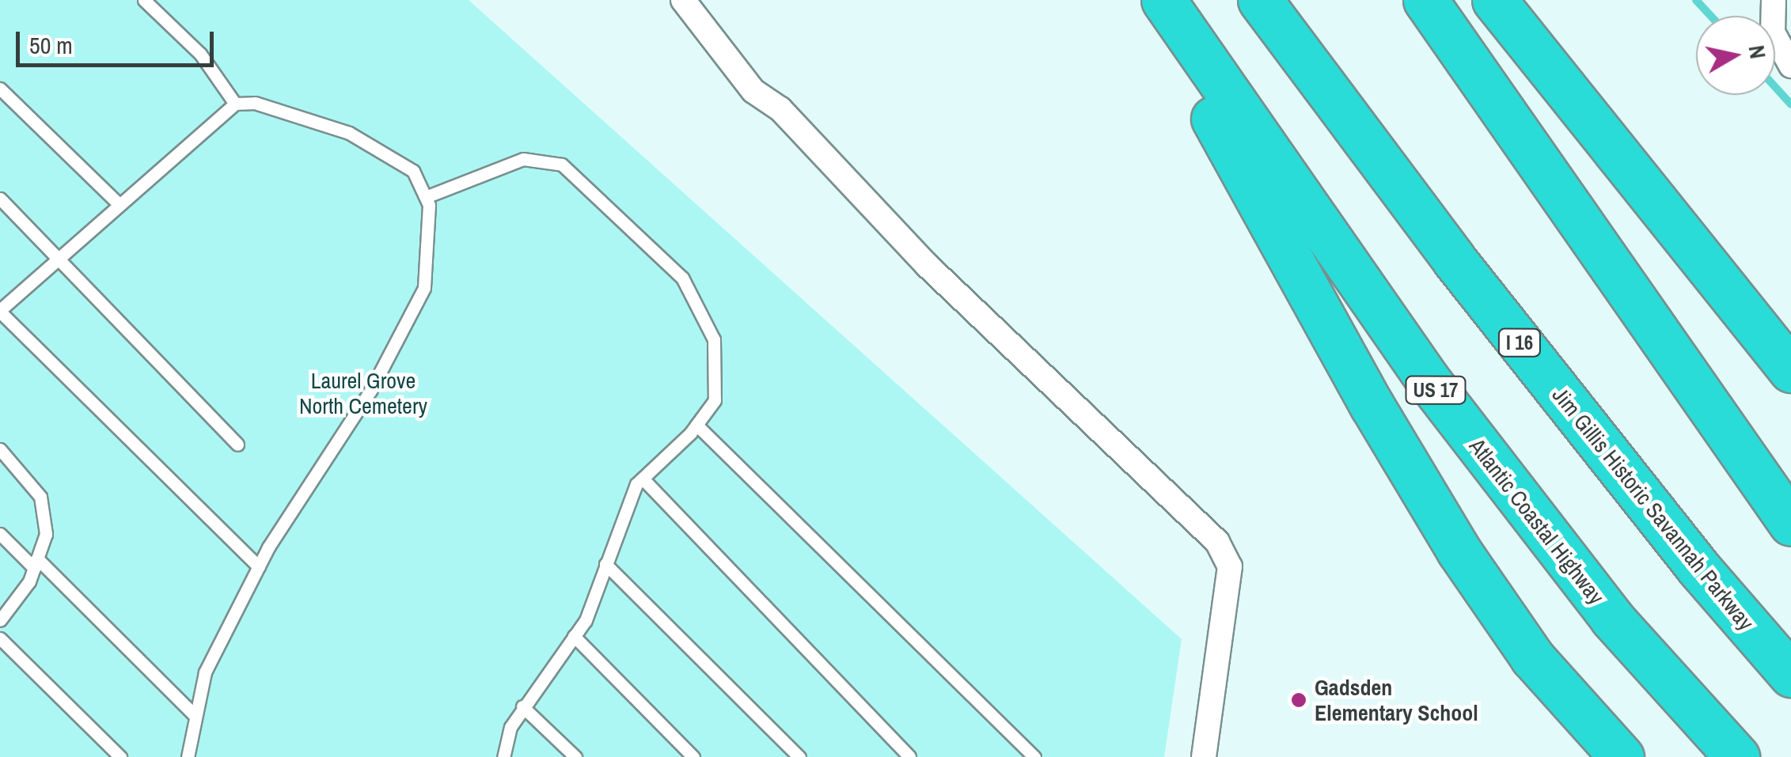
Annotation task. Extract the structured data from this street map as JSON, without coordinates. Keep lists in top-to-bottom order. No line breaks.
{"streets":{"highway":["I 16","US 17","Jim Gillis Historic Savannah Parkway","Atlantic Coastal Highway"]},"parks":["Laurel Grove North Cemetery"],"places":["Gadsden Elementary School"],"scale_bar":"50 m","north":"right"}
